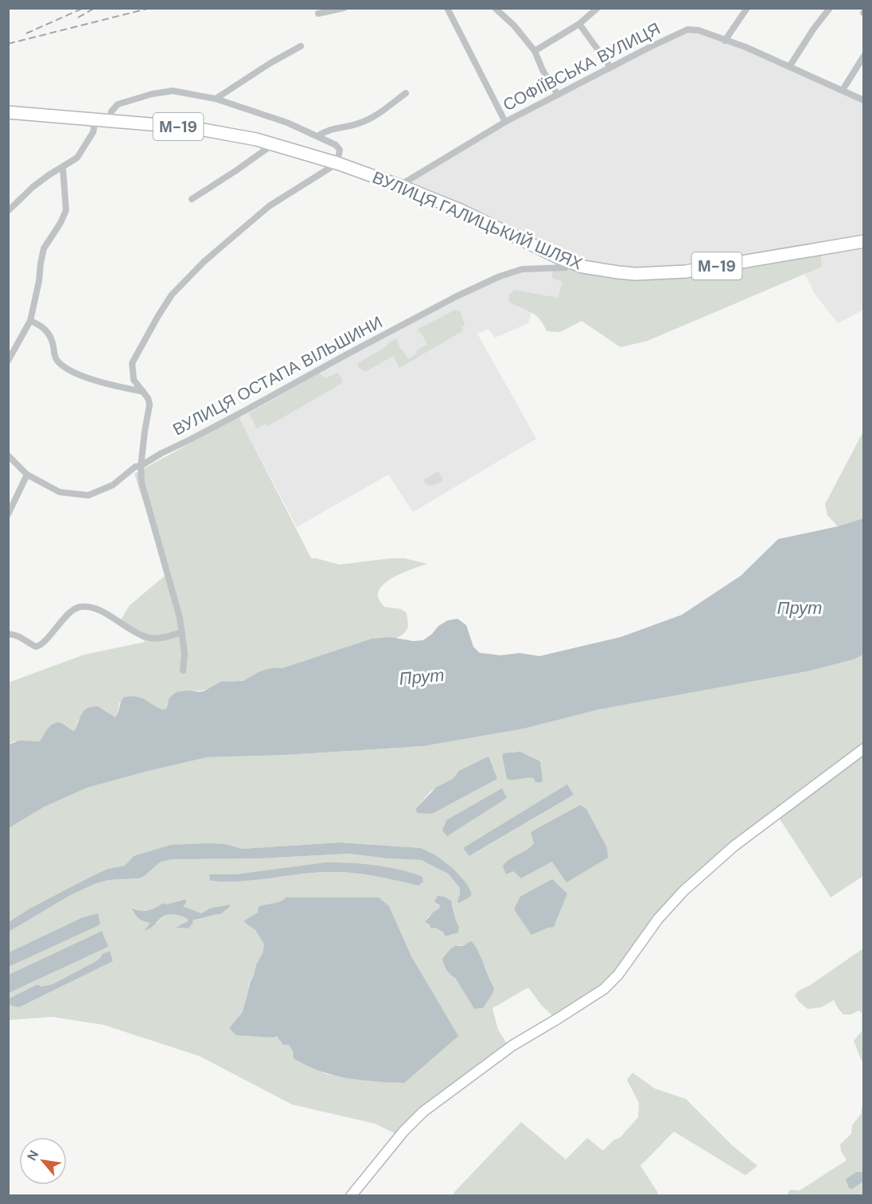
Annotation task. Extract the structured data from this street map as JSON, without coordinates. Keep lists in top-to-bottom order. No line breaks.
{"streets":{"highway":["М-19","ВУЛИЦЯ ГАЛИЦЬКИЙ ШЛЯХ"],"street":["СОФІЇВСЬКА ВУЛИЦЯ","ВУЛИЦЯ ОСТАПА ВІЛЬШИНИ"]},"crossings":[["СОФІЇВСЬКА ВУЛИЦЯ","ВУЛИЦЯ ГАЛИЦЬКИЙ ШЛЯХ"],["ВУЛИЦЯ ГАЛИЦЬКИЙ ШЛЯХ","ВУЛИЦЯ ОСТАПА ВІЛЬШИНИ"]],"water":["Прут"],"north":"top left"}
